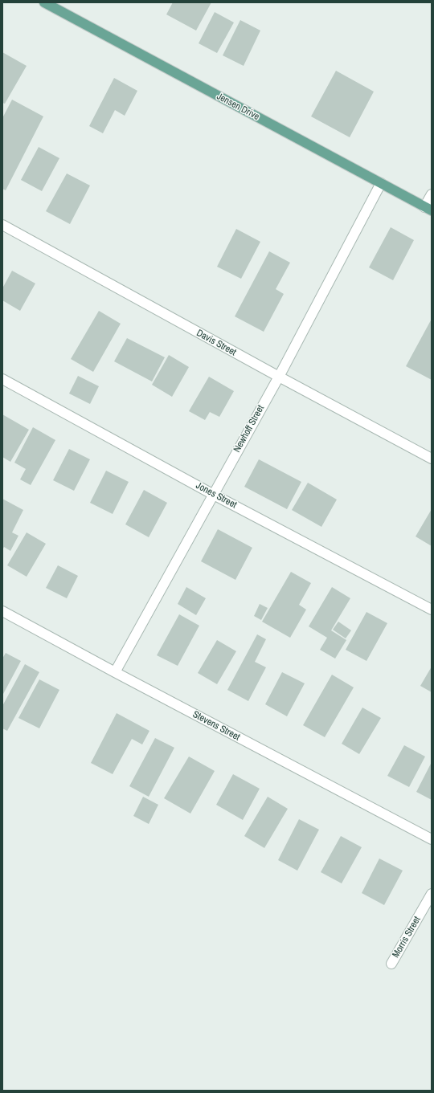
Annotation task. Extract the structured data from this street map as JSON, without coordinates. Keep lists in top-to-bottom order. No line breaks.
{"streets":{"main road":["Jensen Drive"],"street":["Davis Street","Newhoff Street","Jones Street","Stevens Street","Morris Street"]},"crossings":[["Jensen Drive","Newhoff Street"],["Davis Street","Newhoff Street"],["Newhoff Street","Jones Street"],["Newhoff Street","Stevens Street"]]}
